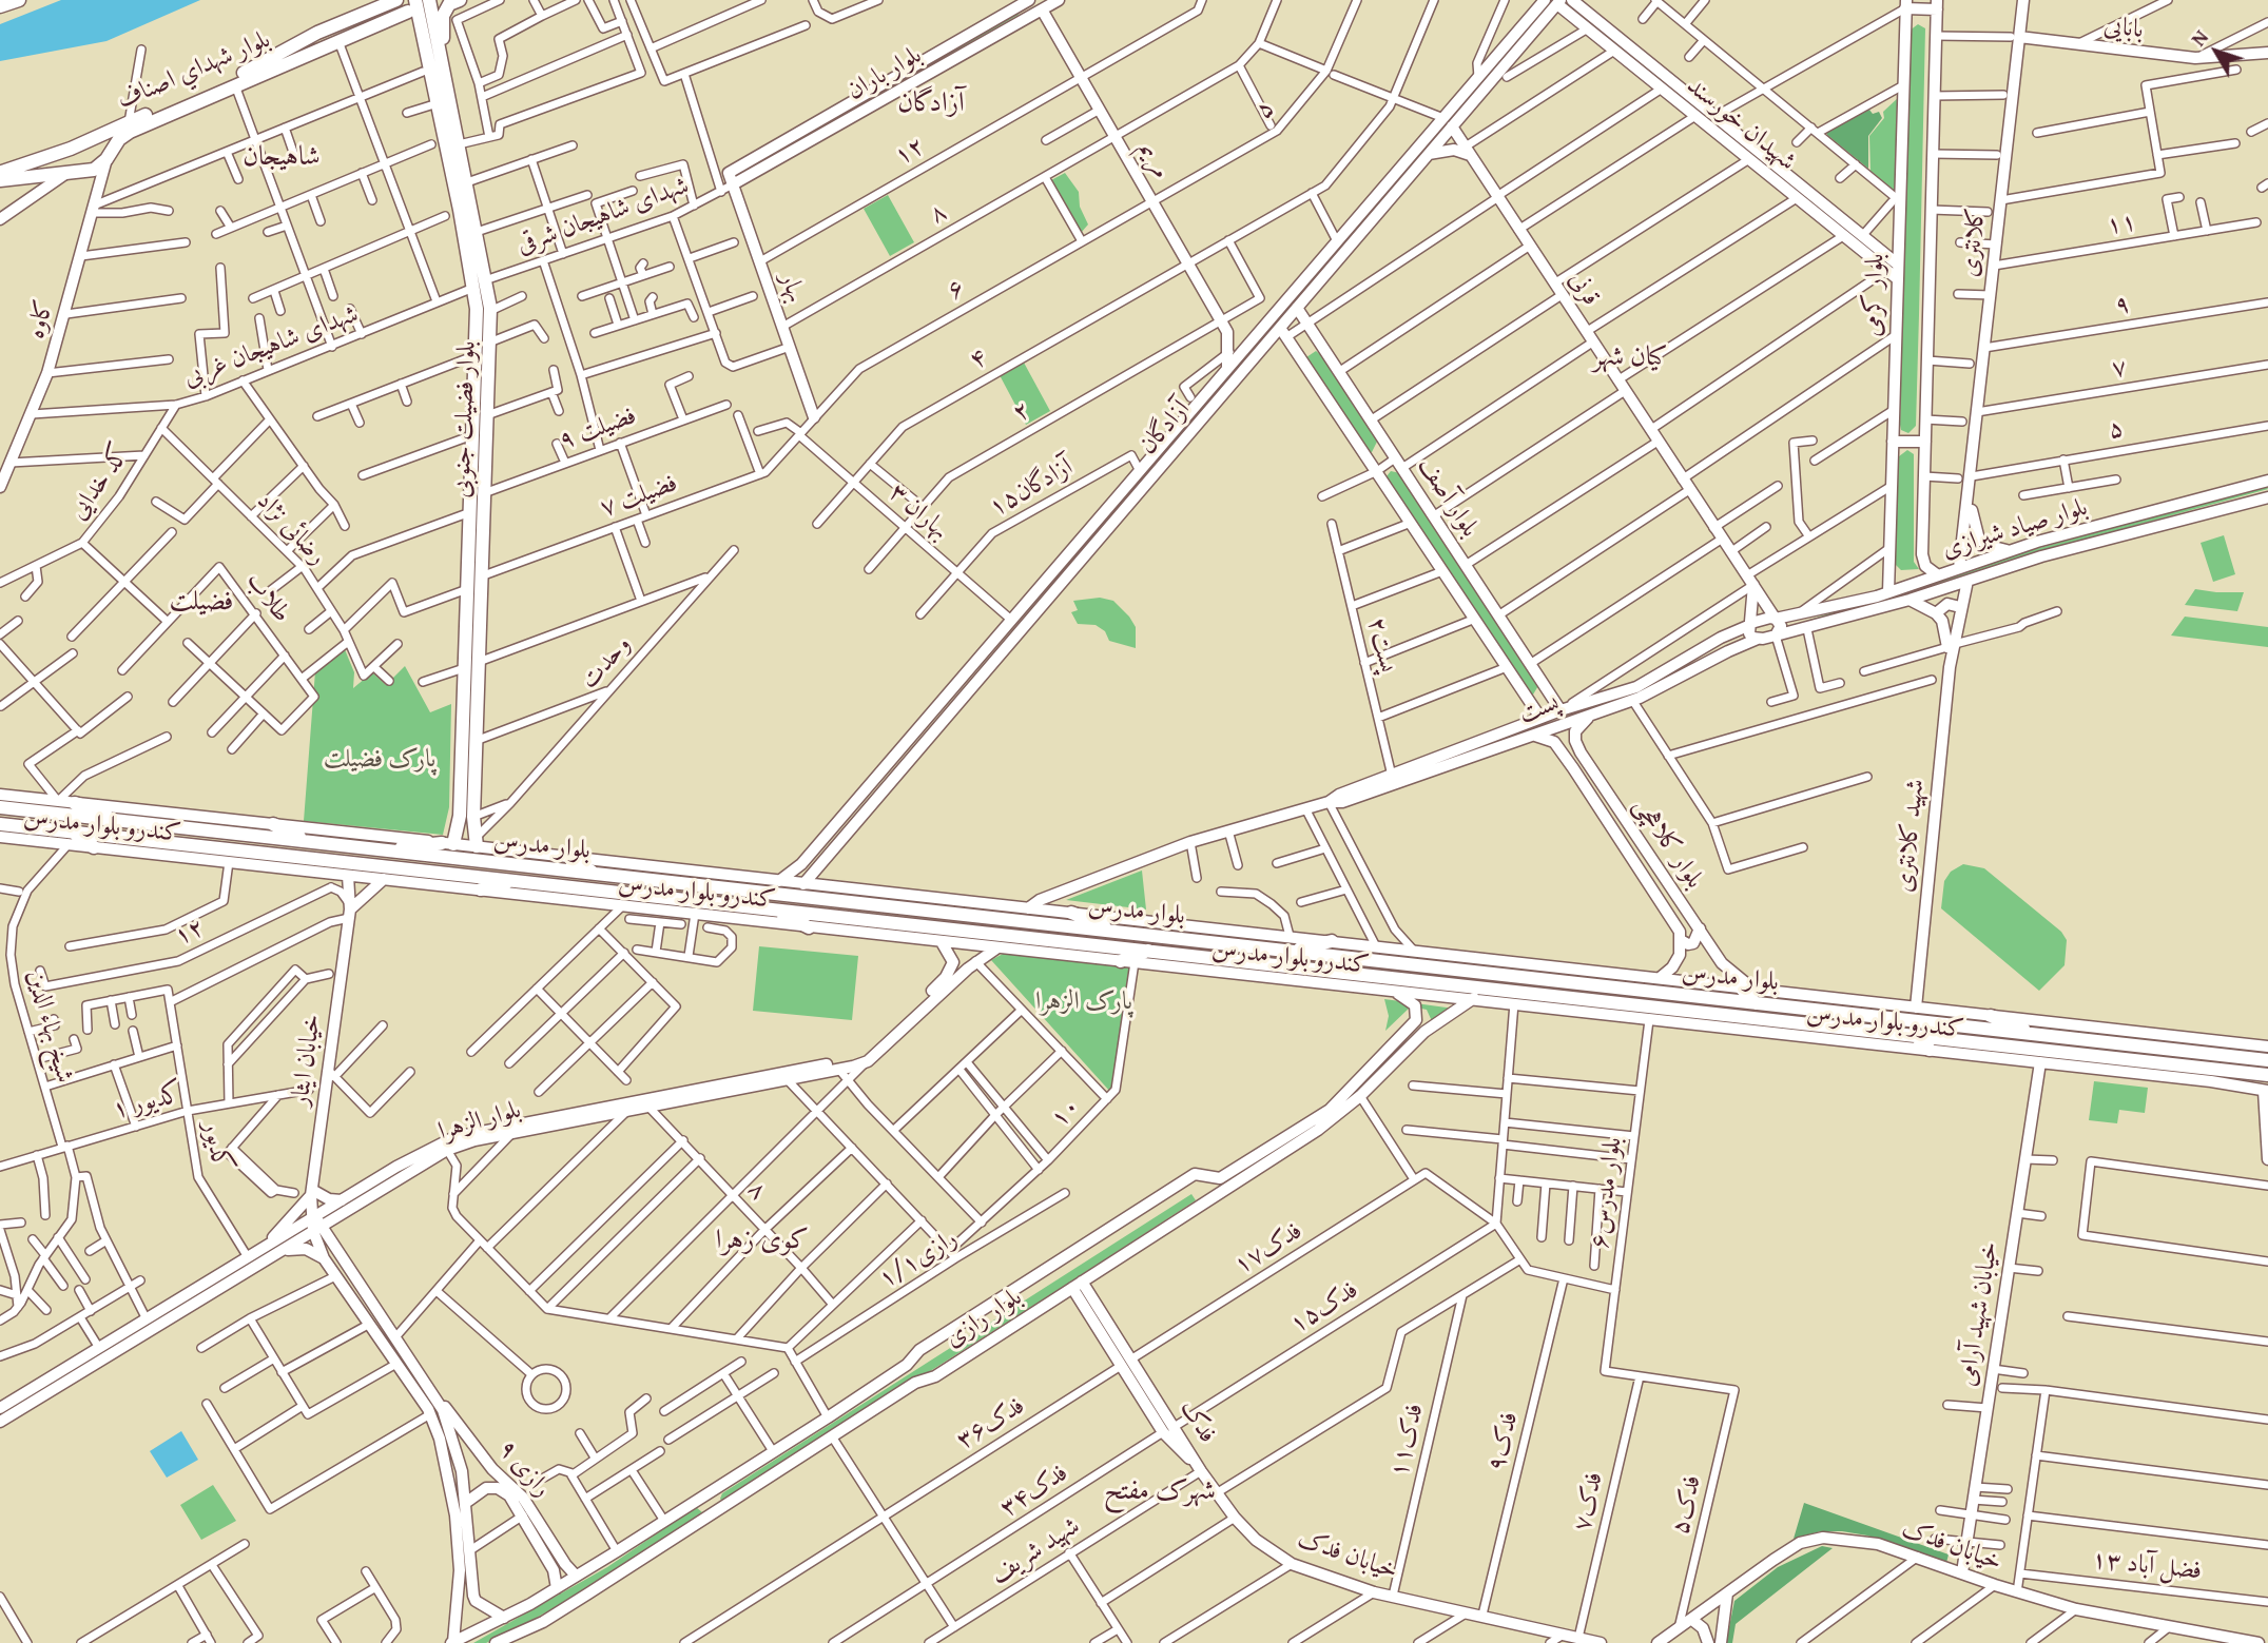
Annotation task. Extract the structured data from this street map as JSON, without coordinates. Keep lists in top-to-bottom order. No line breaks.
{"streets":{"main road":["بابایی","بلوار شهداي اصناف","بلوار باران","شهیدان خورسند","مریم","کلانتری","بهار","قرنی","بلوار کرمی","کاوه","بلوار فضیلت جنوبی","آزادگان","بلوار آصف","بلوار صیاد شیرازی","پست","کندرو بلوار مدرس","شهید کلانتری","بلوار کلاهچی","بلوار مدرس","خیابان ایثار","بلوار الزهرا","خیابان شهید آرامی","بلوار رازی","فدک","رازی ۹","خیابان فدک"],"street":["۵","۱۲","۸","شهدای شاهیجان شرقی","۱۱","۶","۹","شهدای شاهیجان غربی","۴","۷","۲","فضیلت ۹","کد خدایی","آزادگان۱۵","فضیلت ۷","بهاران ۳","رضائی نژاد","طلاب","پست۲","وحدت","شیخ بهاء الدین","کدیور ۱","۱۰","کدیور","بلوار مدرس۶","فدک۱۷","رازی۱/۱","فدک۱۵","فدک۳۶","فدک۱۱","فدک۹","فدک۳۴","فدک۷","فدک۵","شهید شریف","فضل آباد ۱۳"]},"crossings":[["بابایی","کلانتری"],["بلوار شهداي اصناف","بلوار فضیلت جنوبی"],["بلوار باران","مریم"],["بلوار باران","شهدای شاهیجان شرقی"],["بلوار باران","بهار"],["۵","مریم"],["۵","کلانتری"],["۵","۶"],["شهیدان خورسند","بلوار کرمی"],["شهیدان خورسند","آزادگان"],["۱۲","مریم"],["۱۲","بهار"],["مریم","۸"],["مریم","۶"],["مریم","۴"],["مریم","۲"],["۸","بهار"],["۸","بلوار الزهرا"],["شهدای شاهیجان شرقی","بهار"],["شهدای شاهیجان شرقی","شهدای شاهیجان غربی"],["شهدای شاهیجان شرقی","بلوار فضیلت جنوبی"],["۱۱","کلانتری"],["کلانتری","۹"],["کلانتری","۷"],["کلانتری","بلوار صیاد شیرازی"],["بهار","۶"],["قرنی","آزادگان"],["قرنی","بلوار صیاد شیرازی"],["قرنی","پست"],["۶","فضیلت ۷"],["۶","بهاران ۳"],["بلوار کرمی","بلوار صیاد شیرازی"],["کاوه","شهدای شاهیجان غربی"],["شهدای شاهیجان غربی","بلوار فضیلت جنوبی"],["شهدای شاهیجان غربی","کد خدایی"],["۴","۲"],["۴","بهاران ۳"],["۲","بهاران ۳"],["بلوار فضیلت جنوبی","فضیلت ۹"],["بلوار فضیلت جنوبی","فضیلت ۷"],["بلوار فضیلت جنوبی","وحدت"],["بلوار فضیلت جنوبی","کندرو بلوار مدرس"],["آزادگان","آزادگان۱۵"],["آزادگان","بلوار آصف"],["آزادگان","بهاران ۳"],["آزادگان","کندرو بلوار مدرس"],["کد خدایی","رضائی نژاد"],["آزادگان۱۵","بهاران ۳"],["فضیلت ۷","بهاران ۳"],["بلوار آصف","پست"],["بلوار صیاد شیرازی","پست"],["بلوار صیاد شیرازی","شهید کلانتری"],["پست۲","پست"],["وحدت","کندرو بلوار مدرس"],["پست","کندرو بلوار مدرس"],["پست","بلوار کلاهچی"],["کندرو بلوار مدرس","شهید کلانتری"],["کندرو بلوار مدرس","بلوار کلاهچی"],["کندرو بلوار مدرس","بلوار مدرس"],["کندرو بلوار مدرس","شیخ بهاء الدین"],["کندرو بلوار مدرس","خیابان ایثار"],["کندرو بلوار مدرس","۱۰"],["کندرو بلوار مدرس","بلوار الزهرا"],["کندرو بلوار مدرس","بلوار مدرس۶"],["کندرو بلوار مدرس","خیابان شهید آرامی"],["کندرو بلوار مدرس","بلوار رازی"],["بلوار کلاهچی","بلوار مدرس"],["بلوار مدرس","شیخ بهاء الدین"],["شیخ بهاء الدین","کدیور ۱"],["خیابان ایثار","بلوار الزهرا"],["کدیور ۱","کدیور"],["بلوار الزهرا","کدیور"],["بلوار مدرس۶","فدک۷"],["بلوار مدرس۶","فدک۵"],["فدک۱۷","فدک۱۵"],["فدک۱۷","فدک"],["فدک۱۵","فدک"],["خیابان شهید آرامی","خیابان فدک"],["بلوار رازی","فدک"],["بلوار رازی","رازی ۹"],["فدک","فدک۳۶"],["فدک","فدک۳۴"],["فدک","خیابان فدک"],["فدک","شهید شریف"],["فدک۱۱","خیابان فدک"],["فدک۹","خیابان فدک"],["فدک۷","فدک۵"],["فدک۷","خیابان فدک"],["فدک۵","خیابان فدک"],["خیابان فدک","شهید شریف"]],"districts":["آزادگان","شاهیجان","کیان شهر","فضیلت","کوی زهرا","شهرک مفتح"],"parks":["پارک فضیلت","پارک الزهرا"],"north":"top left"}
